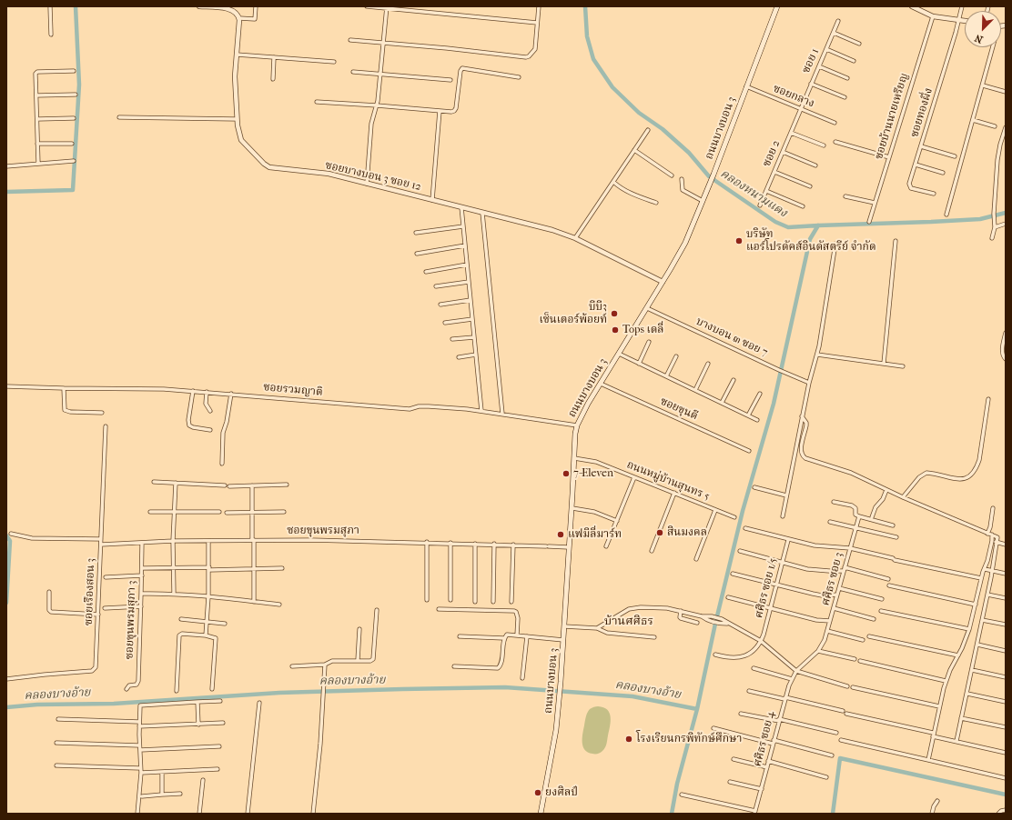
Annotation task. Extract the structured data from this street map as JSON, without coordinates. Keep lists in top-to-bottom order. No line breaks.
{"streets":{"main road":["ถนนบางบอน 3"],"street":["ซอย 1","ซอยกลาง","ซอยทองผึ่ง","ซอยบ้านนายเหรียญ","ซอย 2","ซอยบางบอน 3 ซอย 12","บางบอน ๓ ซอย 7","ซอยรวมญาติ","ซอยขุนดี","ถนนหมู่บ้านสุนทร 5","ซอยขุนพรมสุภา","ศศิธร ซอย 3","ศศิธร ซอย 1/5","ซอยเรืองสอน 3","ซอยขุนพรมสุภา 3","ศศิธร ซอย 4"]},"crossings":[["ซอย 1","ซอยกลาง"],["ซอย 1","ซอย 2"],["ซอยกลาง","ถนนบางบอน 3"],["ซอยกลาง","ซอย 2"],["ถนนบางบอน 3","ซอยบางบอน 3 ซอย 12"],["ถนนบางบอน 3","บางบอน ๓ ซอย 7"],["ถนนบางบอน 3","ซอยรวมญาติ"],["ถนนบางบอน 3","ซอยขุนดี"],["ถนนบางบอน 3","ถนนหมู่บ้านสุนทร 5"],["ถนนบางบอน 3","ซอยขุนพรมสุภา"],["ซอยขุนพรมสุภา","ซอยเรืองสอน 3"],["ซอยขุนพรมสุภา","ซอยขุนพรมสุภา 3"],["ศศิธร ซอย 3","ศศิธร ซอย 4"]],"districts":["บ้านศศิธร"],"water":["คลองหนามแดง","คลองบางอ้าย"],"places":["บริษัท แอร์โปรดัคส์อินดัสตรีย์ จำกัด","บีบี3 เซ็นเตอร์พ้อยท์","Tops เดลี่","7-Eleven","สินมงคล","แฟมิลี่มาร์ท","โรงเรียนกรพิทักษ์ศึกษา","ยงศิลป์"],"north":"bottom left"}
